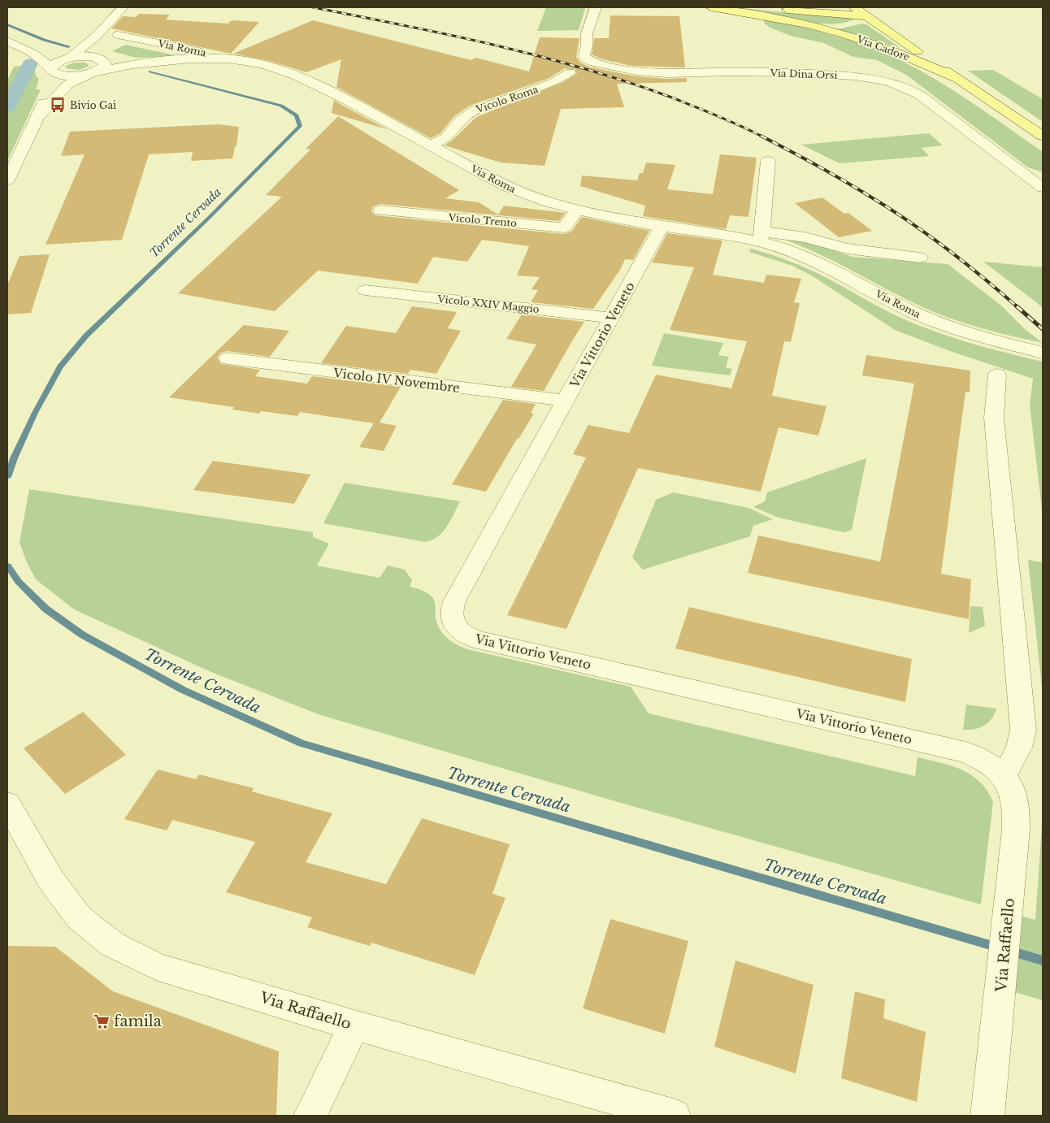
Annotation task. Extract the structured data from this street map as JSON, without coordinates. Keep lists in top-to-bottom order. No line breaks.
{"streets":{"main road":["Via Cadore"],"street":["Via Roma","Via Dina Orsi","Vicolo Roma","Vicolo Trento","Vicolo XXIV Maggio","Via Vittorio Veneto","Vicolo IV Novembre","Via Raffaello"]},"crossings":[["Via Roma","Vicolo Roma"],["Via Roma","Vicolo Trento"],["Via Roma","Via Vittorio Veneto"],["Vicolo XXIV Maggio","Via Vittorio Veneto"],["Via Vittorio Veneto","Vicolo IV Novembre"],["Via Vittorio Veneto","Via Raffaello"]],"water":["Torrente Cervada"],"places":{"bus stop":["Bivio Gai"],"supermarket":["famila"]}}
